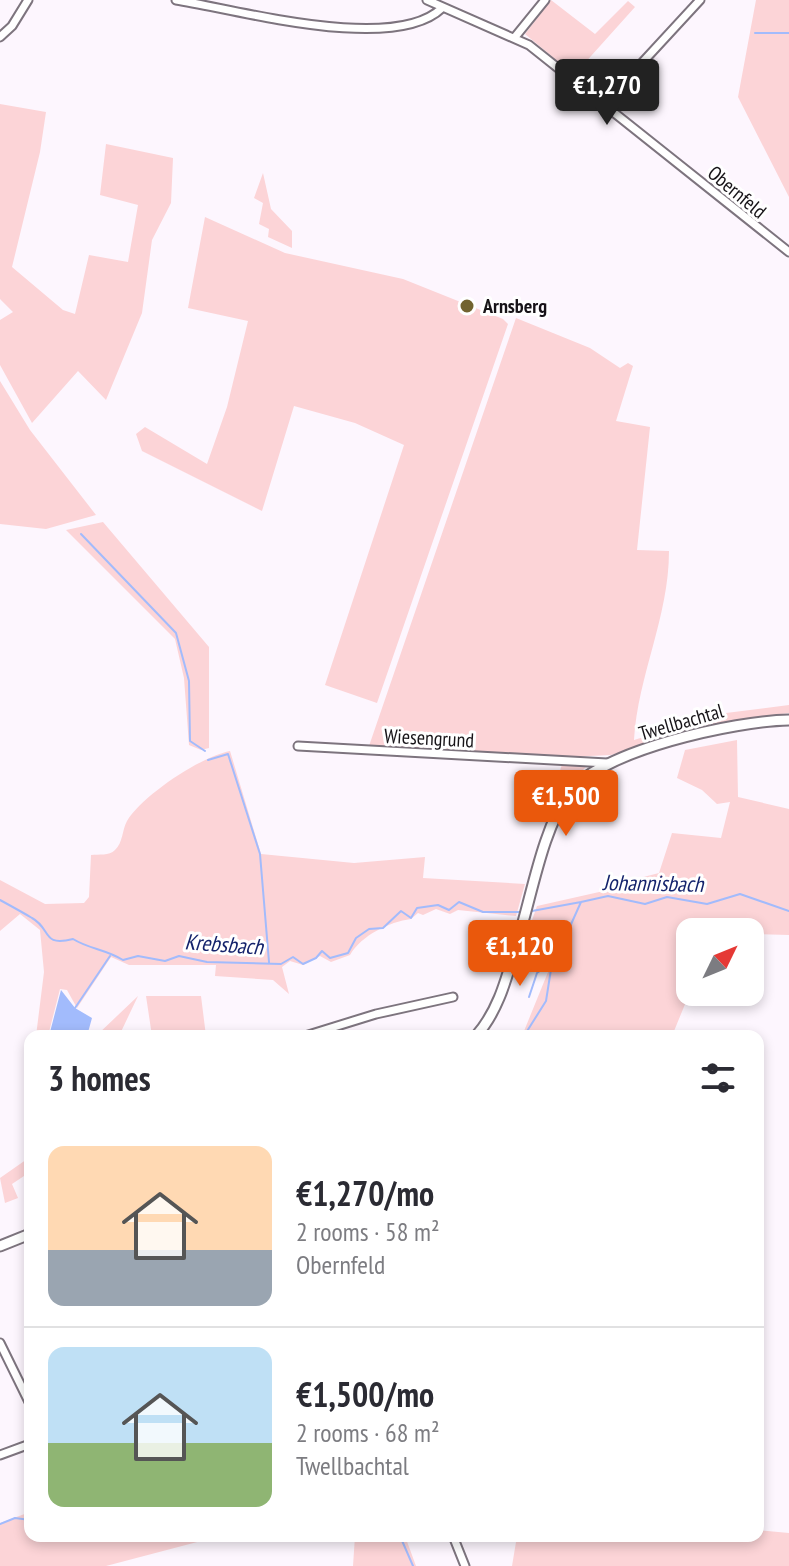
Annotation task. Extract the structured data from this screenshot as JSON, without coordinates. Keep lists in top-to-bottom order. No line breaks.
{"streets":{"street":["Obernfeld","Twellbachtal","Wiesengrund"]},"crossings":[["Twellbachtal","Wiesengrund"]],"water":["Johannisbach","Krebsbach"],"places":["Arnsberg"],"north":"top right","page":{"price":["€1,270","€1,500","€1,120"],"heading":"3 homes","list":[{"name":"€1,270/mo","note":"2 rooms · 58 m² · Obernfeld"},{"name":"€1,500/mo","note":"2 rooms · 68 m² · Twellbachtal"}]}}
